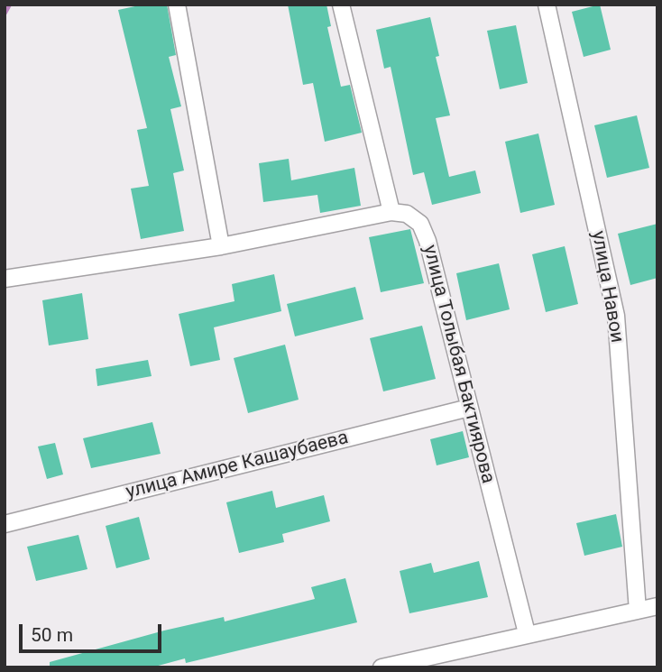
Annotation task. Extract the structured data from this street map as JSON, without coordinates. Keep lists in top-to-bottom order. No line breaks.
{"streets":{"street":["улица Навои","улица Толыбая Бактиярова","улица Амире Кашаубаева"]},"crossings":[["улица Толыбая Бактиярова","улица Амире Кашаубаева"]],"scale_bar":"50 m"}
